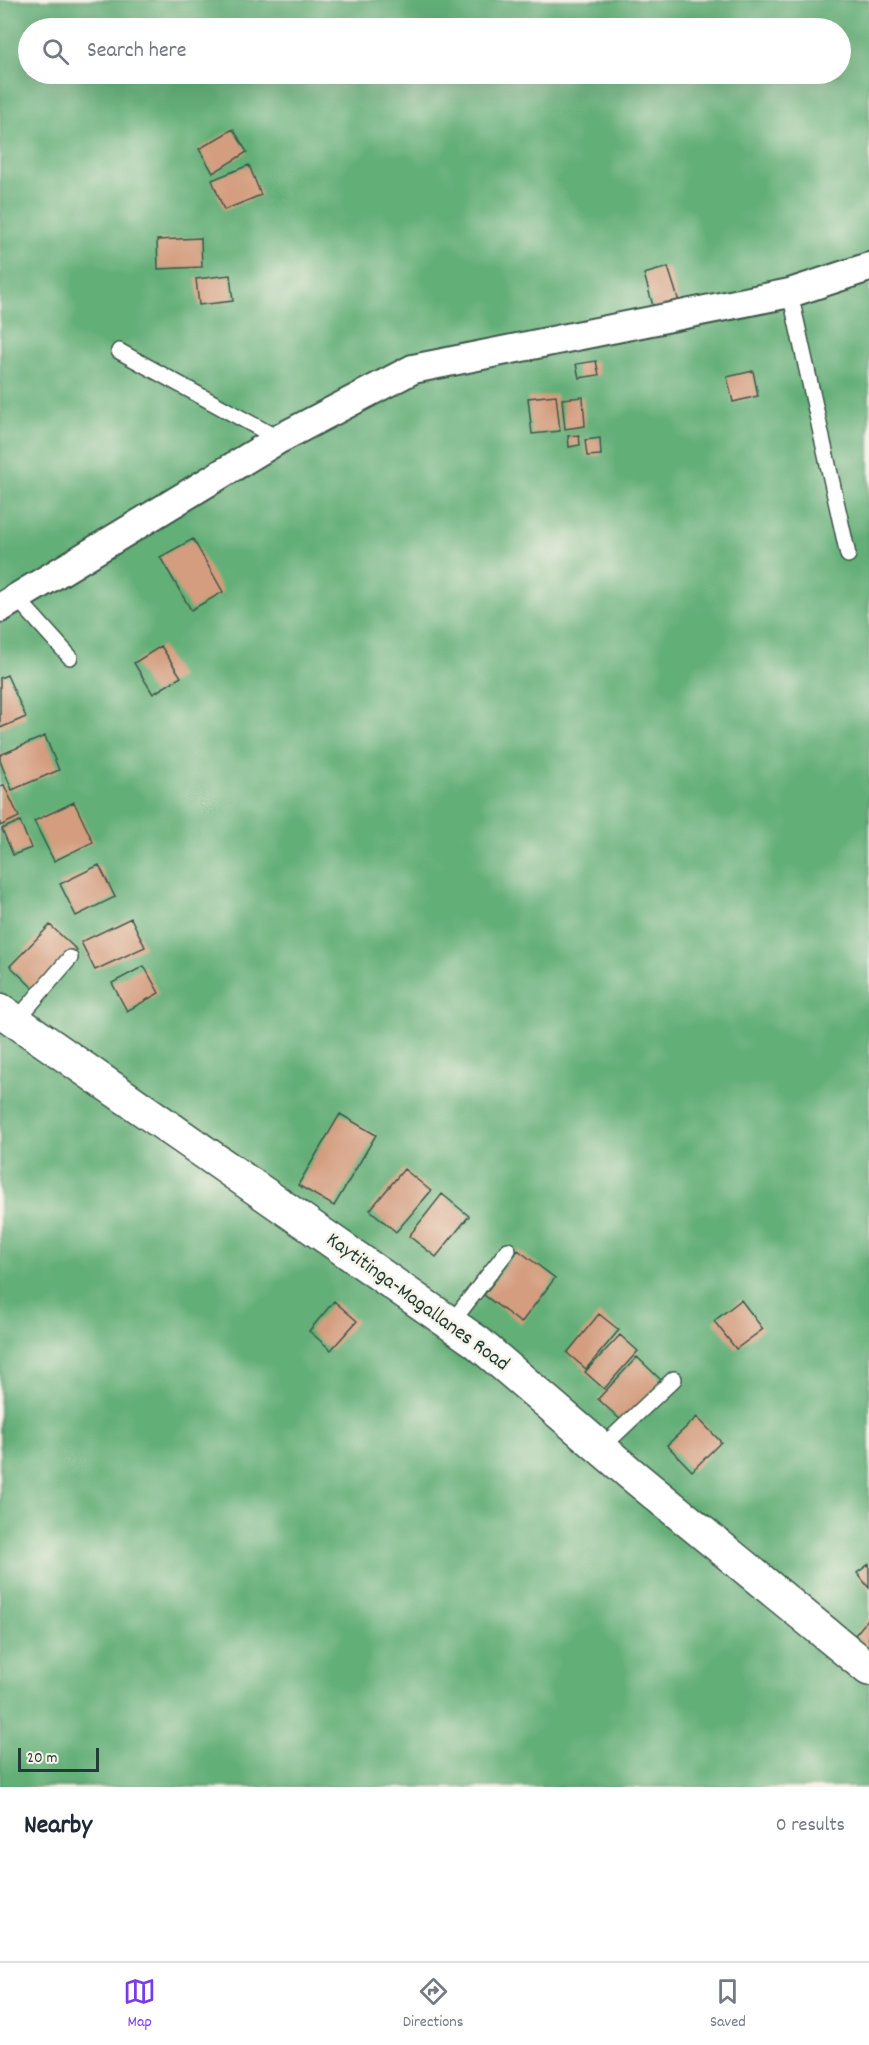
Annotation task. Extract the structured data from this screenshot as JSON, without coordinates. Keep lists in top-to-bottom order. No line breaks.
{"streets":{"main road":["Kaytitinga-Magallanes Road"]},"scale_bar":"20 m","page":{"search":"Search here","scale":"20 m","heading":["Nearby","0 results"],"nav":["Map","Directions","Saved"]}}
